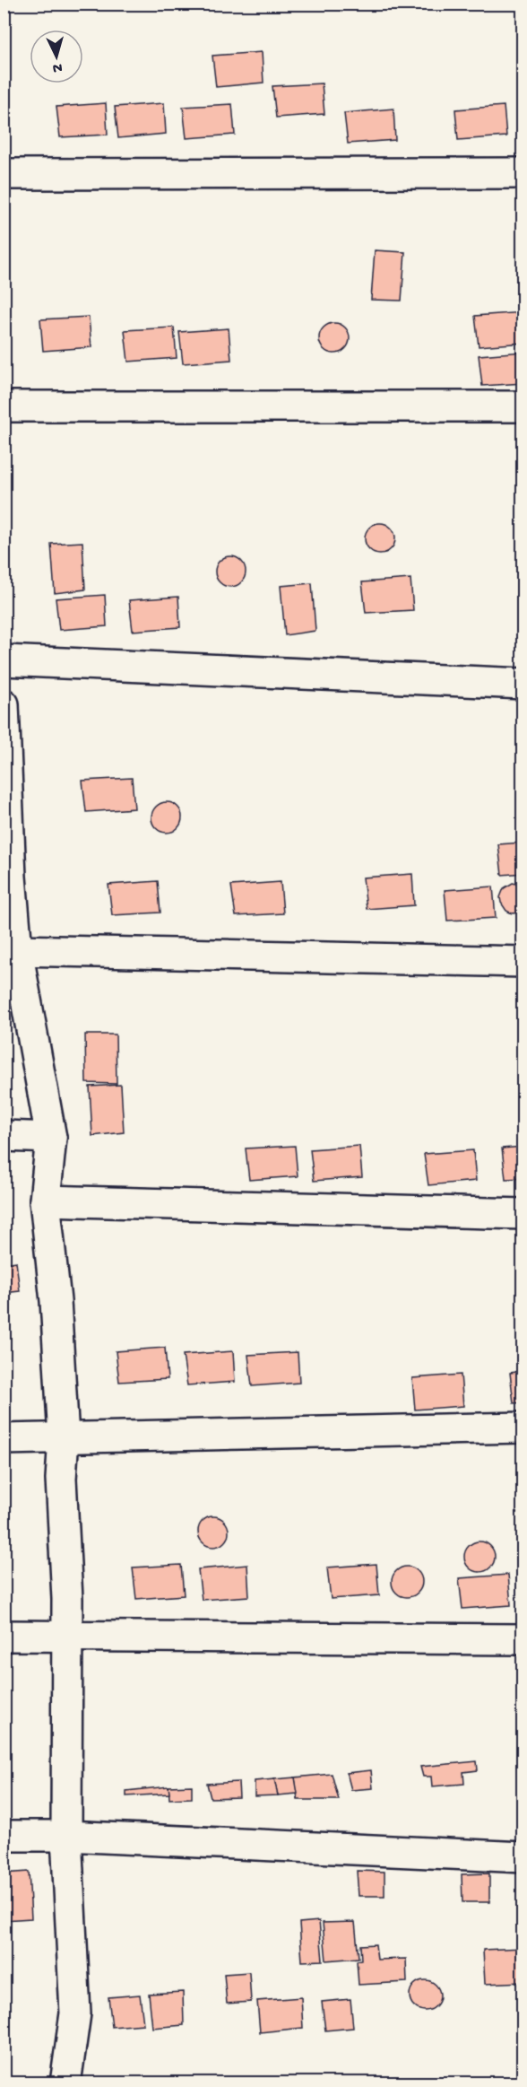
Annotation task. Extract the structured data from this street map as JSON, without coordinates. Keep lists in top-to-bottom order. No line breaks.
{"north":"bottom"}
